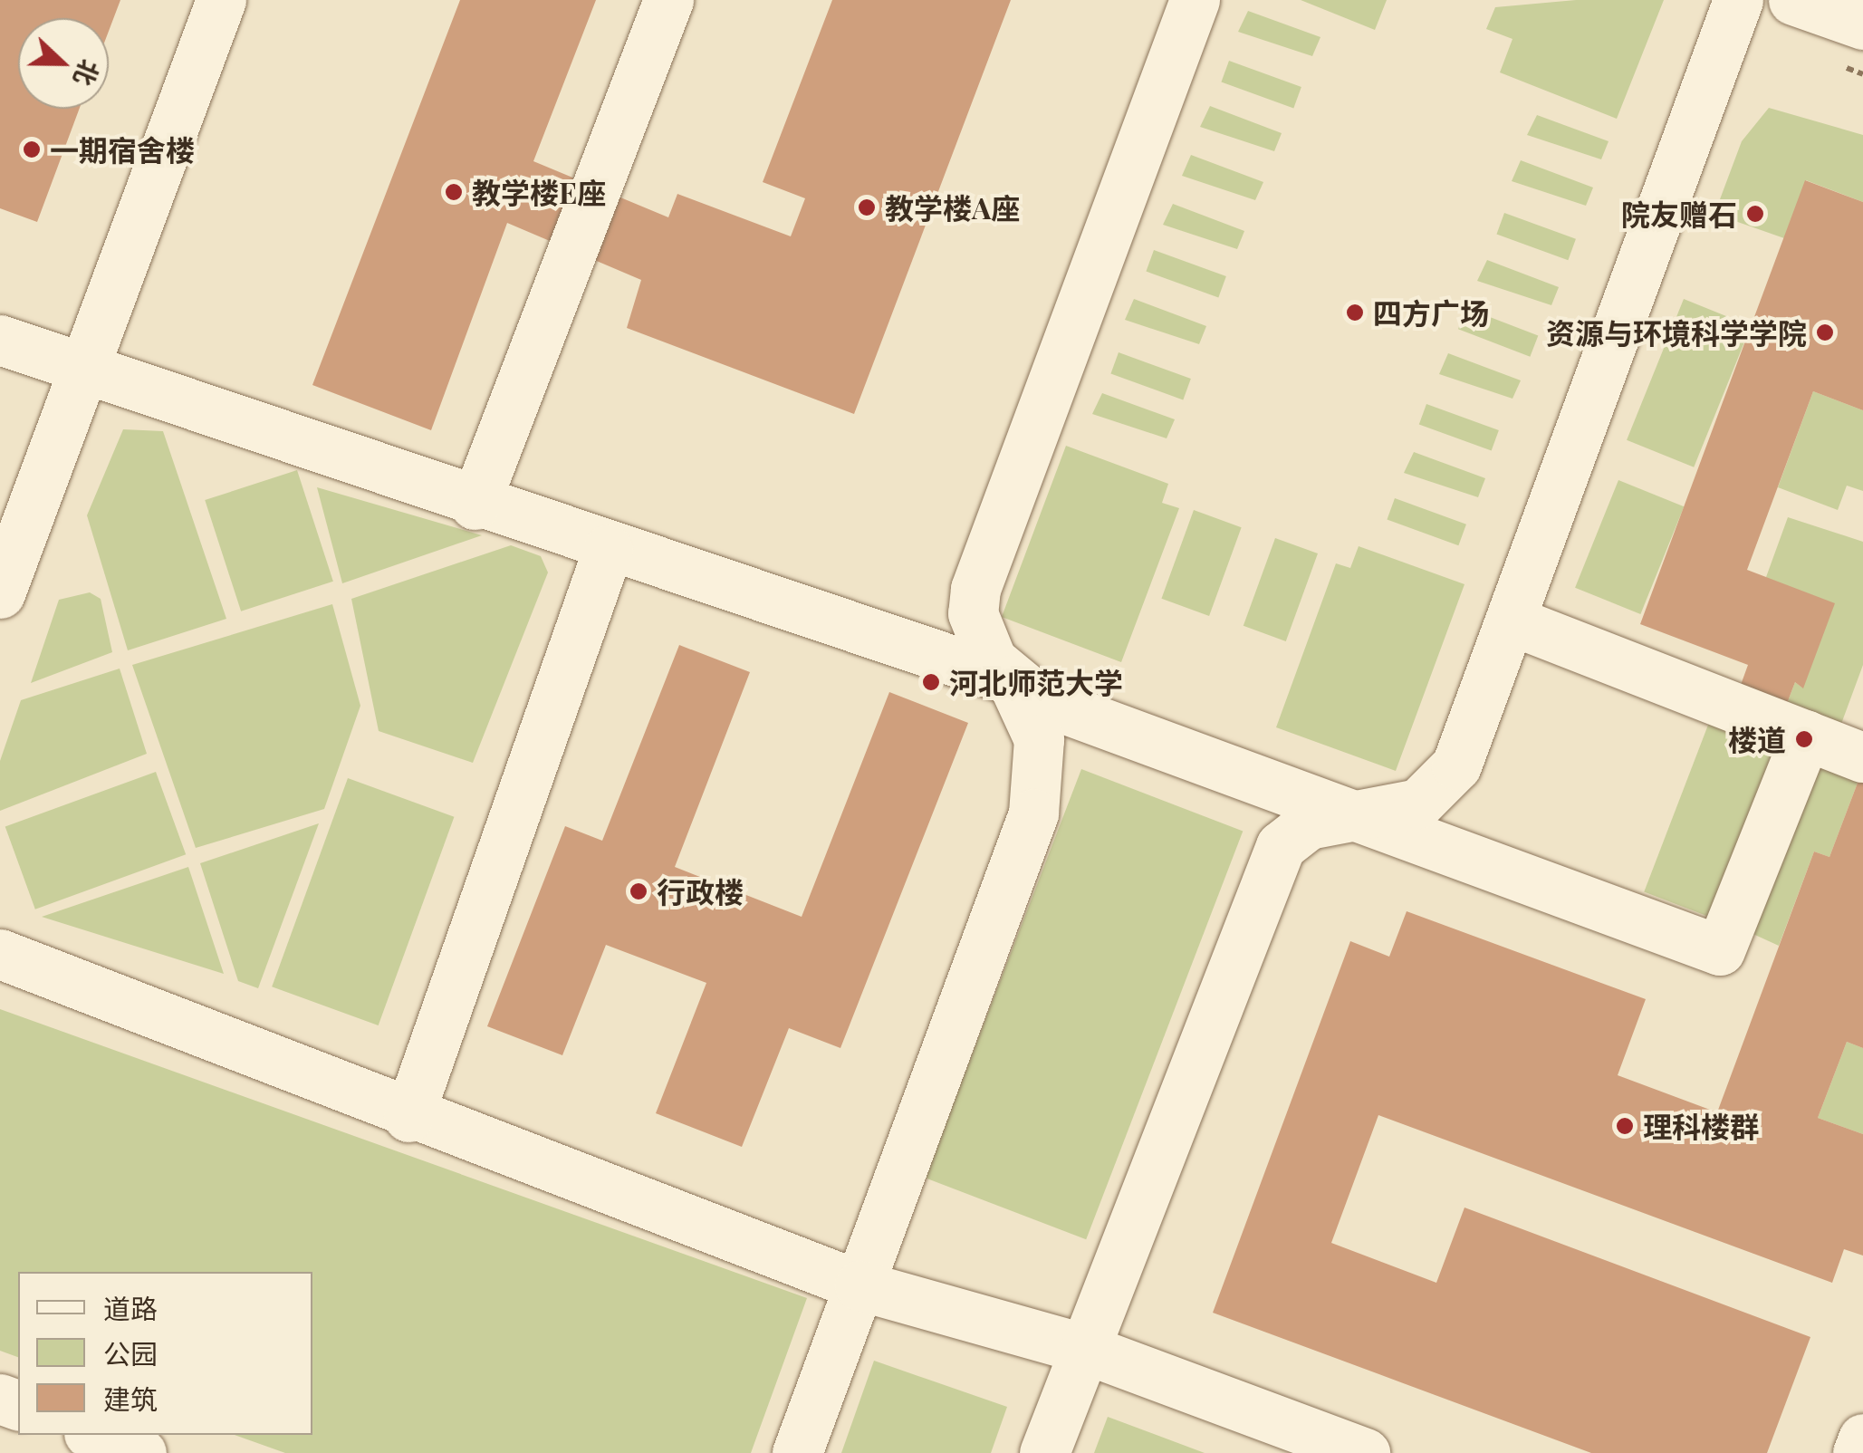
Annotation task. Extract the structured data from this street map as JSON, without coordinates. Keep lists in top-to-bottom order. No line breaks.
{"places":["一期宿舍楼","教学楼E座","教学楼A座","院友赠石","四方广场","资源与环境科学学院","河北师范大学","楼道","行政楼","理科楼群"],"legend":["道路","公园","建筑"],"north":"right"}
